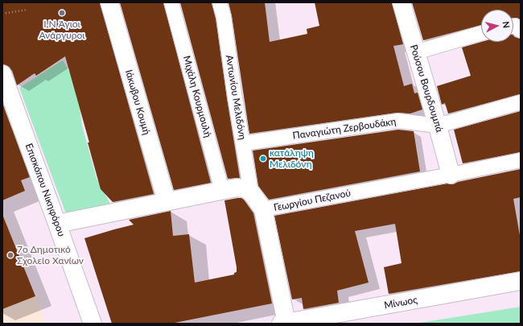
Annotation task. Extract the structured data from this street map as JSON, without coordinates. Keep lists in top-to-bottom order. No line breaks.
{"streets":{"street":["Ρούσου Βουρδουμπά","Ιάκωβου Κουμή","Επισκόπου Νικηφόρου","Γεωργίου Πεζανού","Μίνωος"],"lane":["Μιχάλη Κουρμουλή","Αντωνίου Μελιδόνη","Παναγιώτη Ζερβουδάκη"]},"crossings":[["Ρούσου Βουρδουμπά","Παναγιώτη Ζερβουδάκη"],["Ρούσου Βουρδουμπά","Γεωργίου Πεζανού"],["Αντωνίου Μελιδόνη","Παναγιώτη Ζερβουδάκη"],["Αντωνίου Μελιδόνη","Γεωργίου Πεζανού"]],"places":["Ι.Ν Άγιοι Ανάργυροι","κατάληψη Μελιδόνη","7ο Δημοτικό Σχολείο Χανίων"],"north":"right"}
